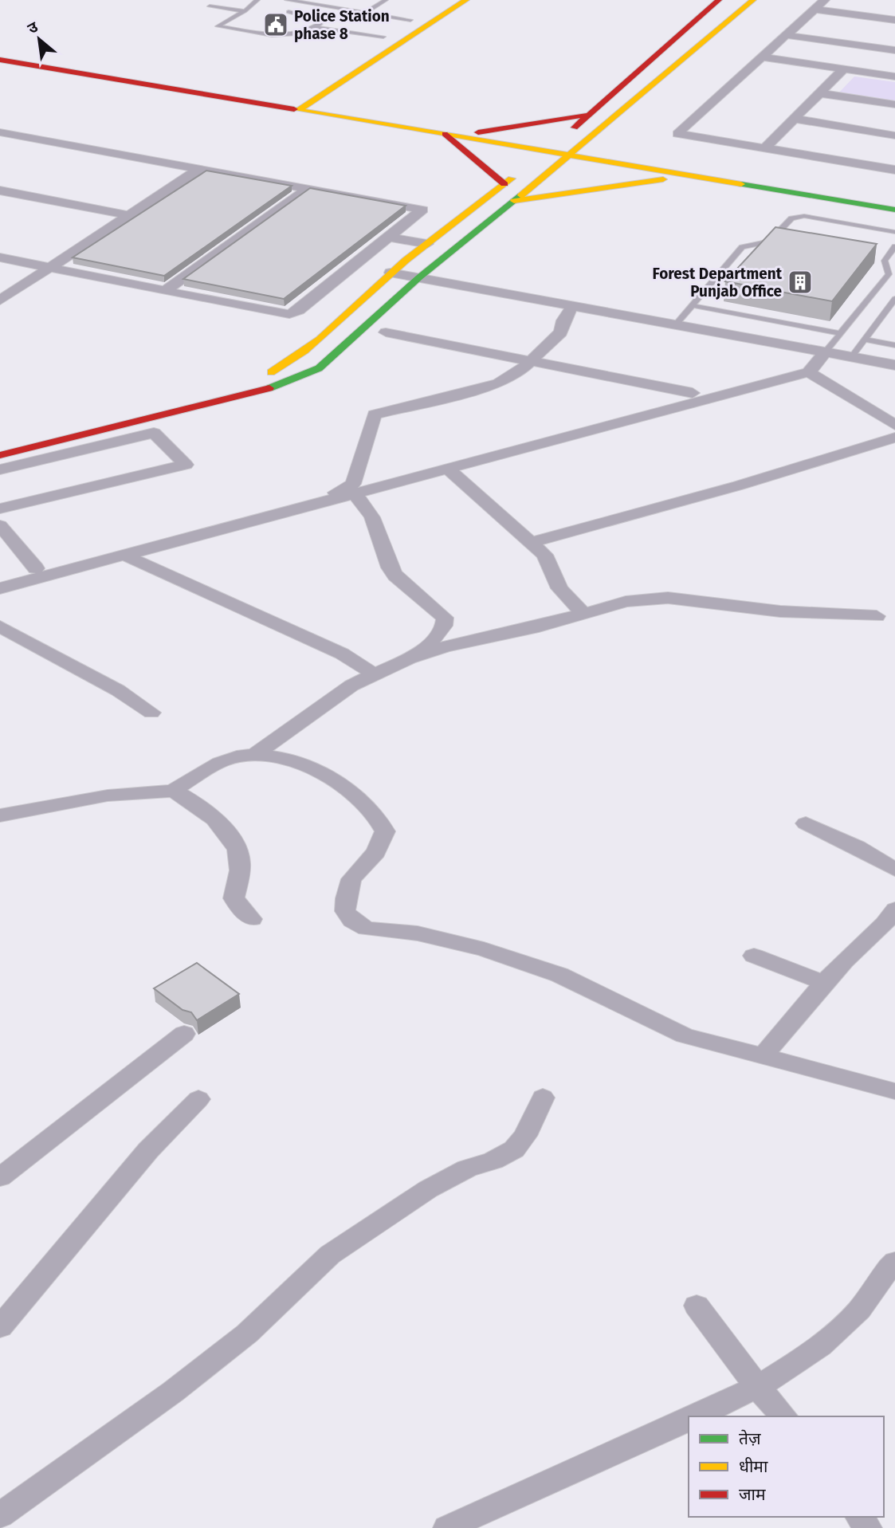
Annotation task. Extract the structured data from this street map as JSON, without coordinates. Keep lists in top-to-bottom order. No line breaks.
{"places":{"public building":["Police Station phase 8"],"building":["Forest Department Punjab Office"]},"legend":["तेज़","धीमा","जाम"],"north":"top left"}
